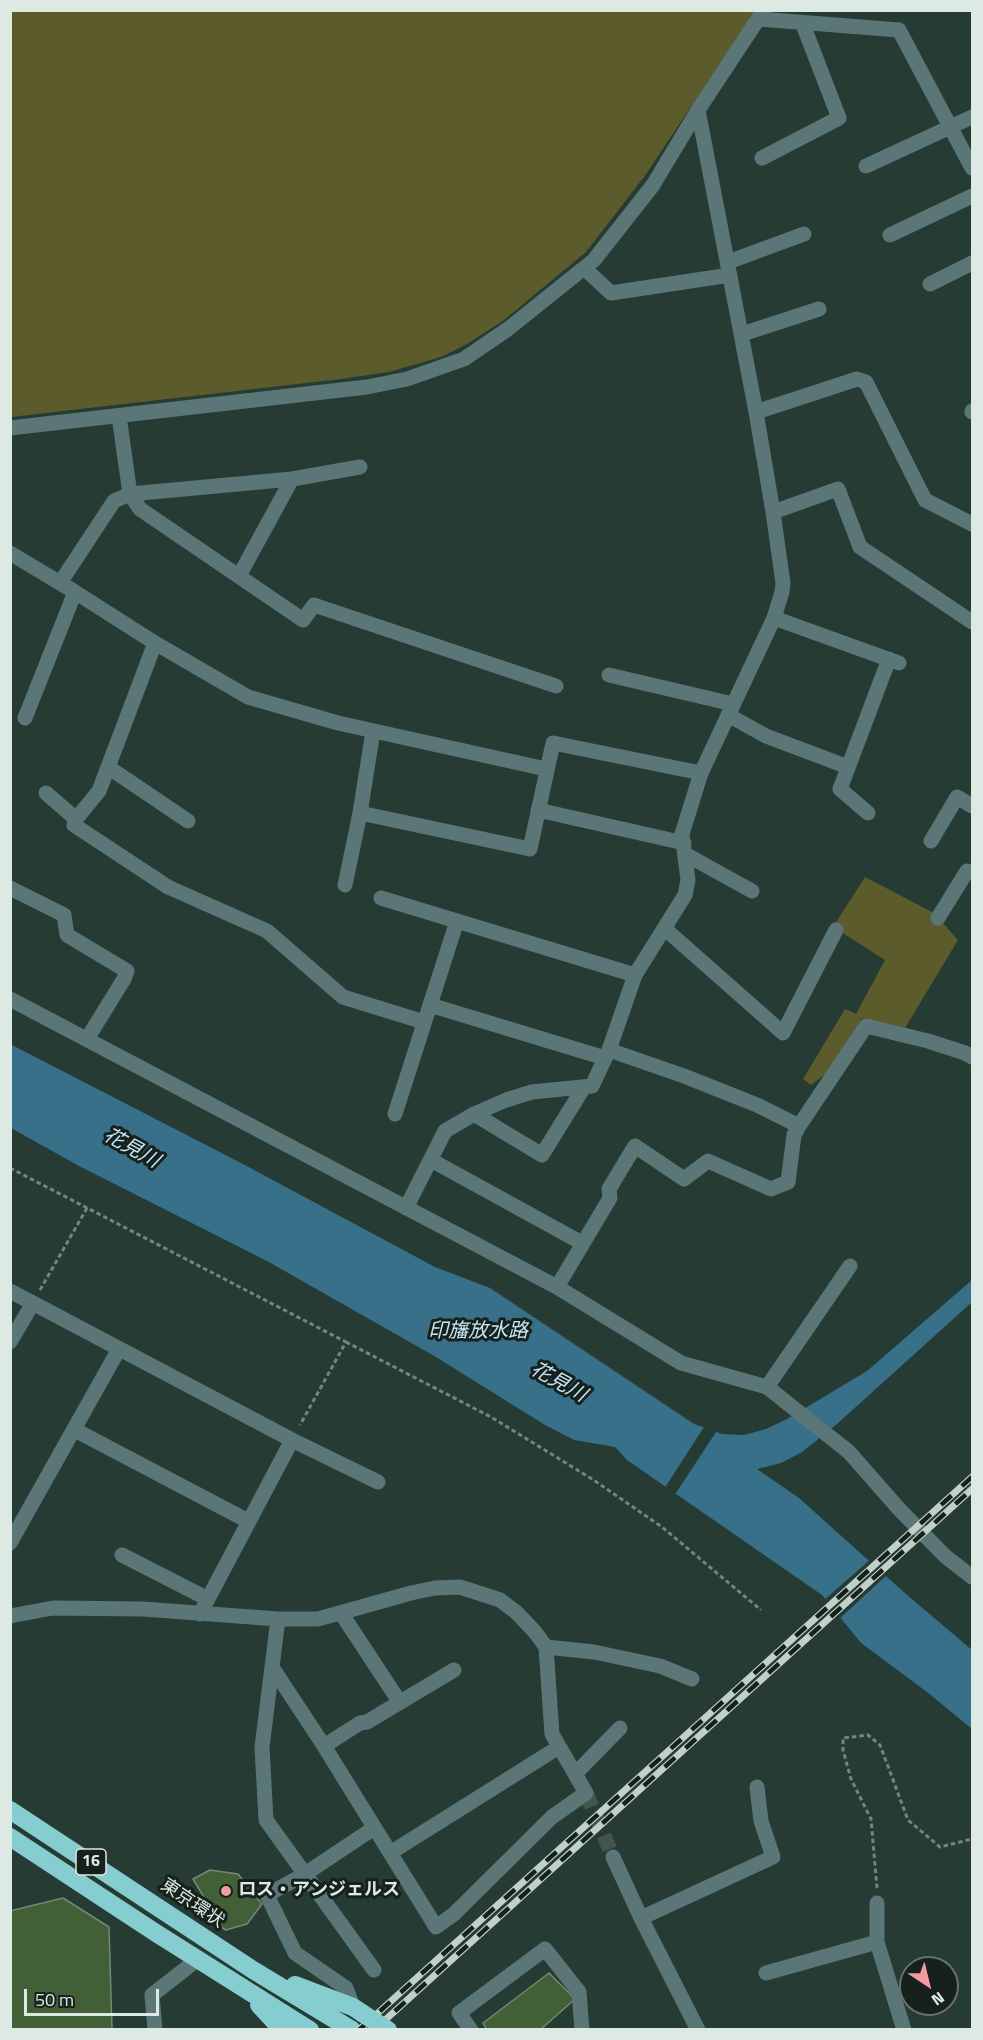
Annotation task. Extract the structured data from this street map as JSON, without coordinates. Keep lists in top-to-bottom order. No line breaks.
{"streets":{"highway":["16","東京環状"]},"water":["花見川","印旛放水路"],"places":["ロス・アンジェルス"],"scale_bar":"50 m","north":"bottom right"}
